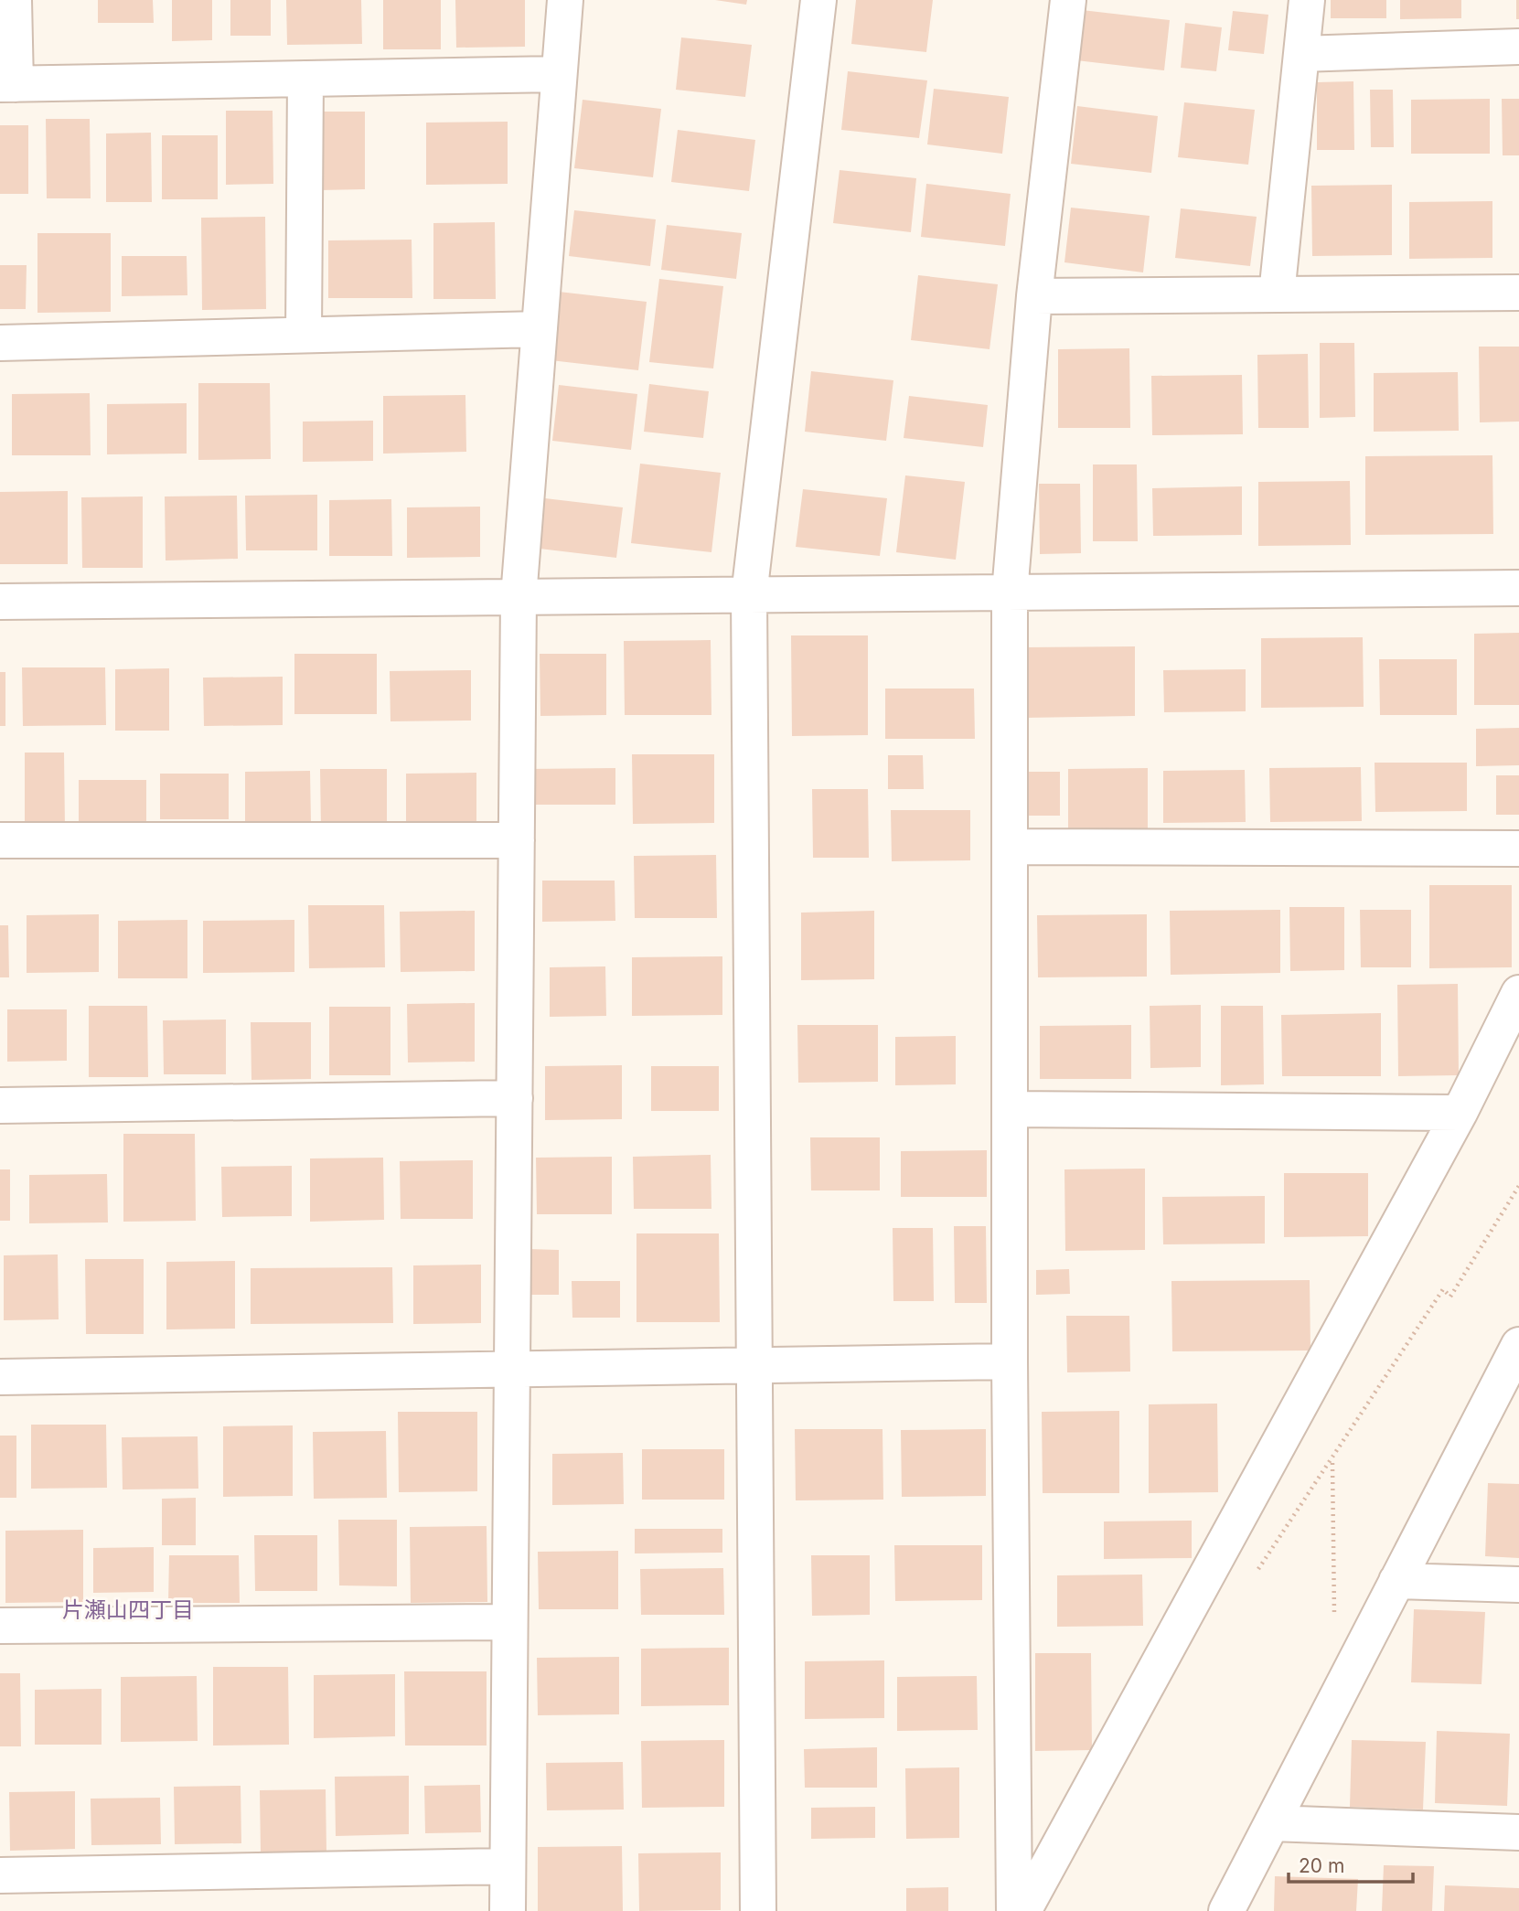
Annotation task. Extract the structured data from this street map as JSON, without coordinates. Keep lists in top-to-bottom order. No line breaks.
{"districts":["片瀬山四丁目"],"scale_bar":"20 m"}
